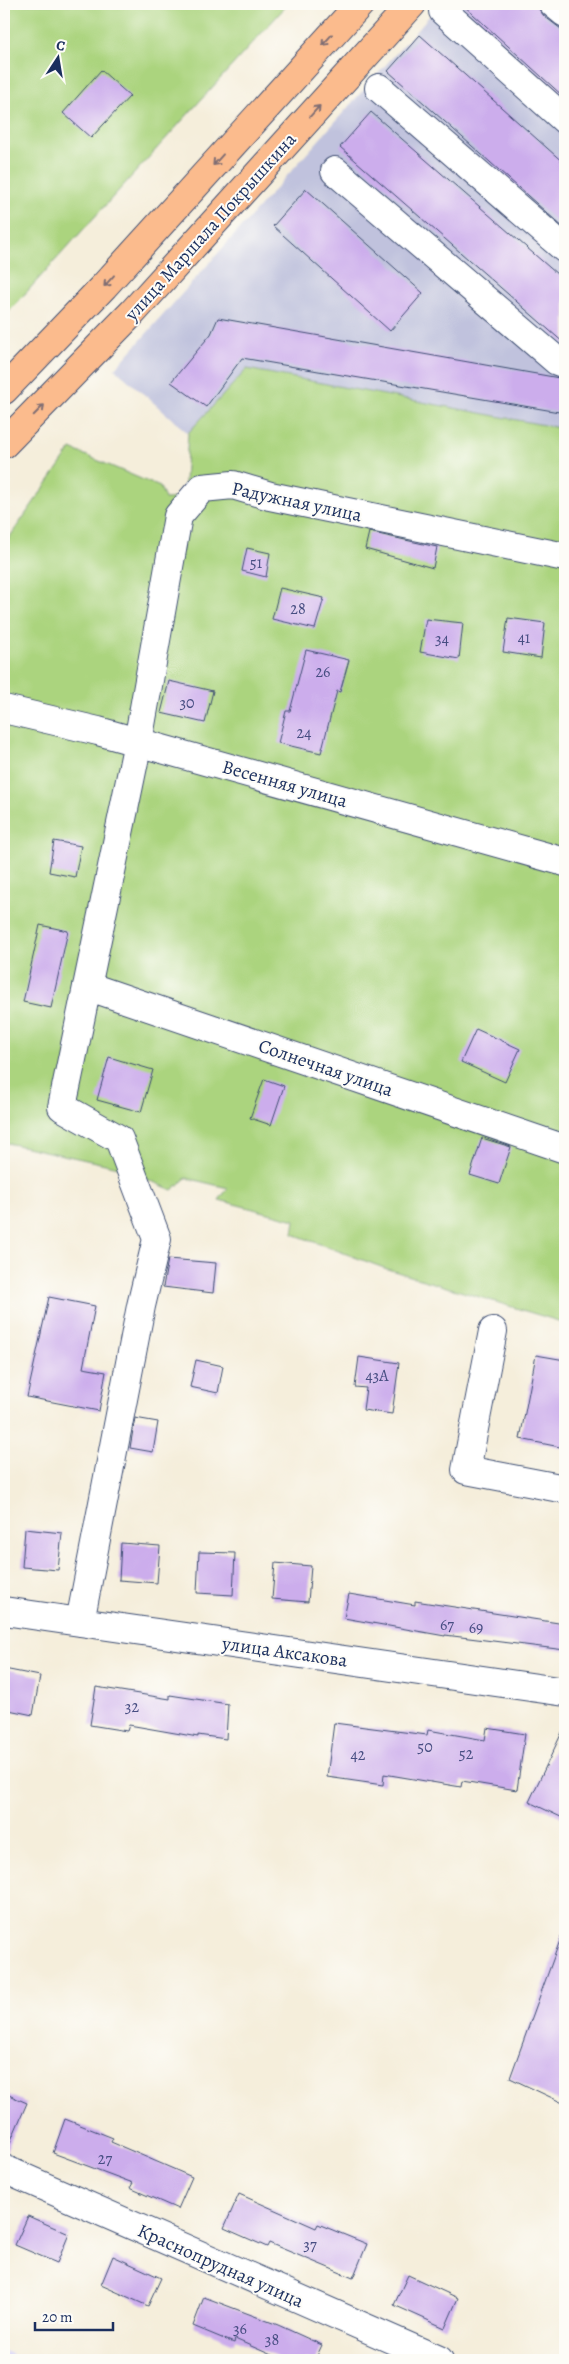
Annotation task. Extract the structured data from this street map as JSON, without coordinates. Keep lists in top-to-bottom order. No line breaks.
{"streets":{"main road":["улица Маршала Покрышкина"],"street":["Радужная улица","Весенняя улица","Солнечная улица","улица Аксакова","Краснопрудная улица"]},"crossings":[["Радужная улица","Весенняя улица"],["Радужная улица","Солнечная улица"],["Радужная улица","улица Аксакова"]],"house_numbers":["51","28","41","34","26","30","24","43А","67","69","32","50","52","42","27","37","36","38"],"scale_bar":"20 m","north":"top"}
